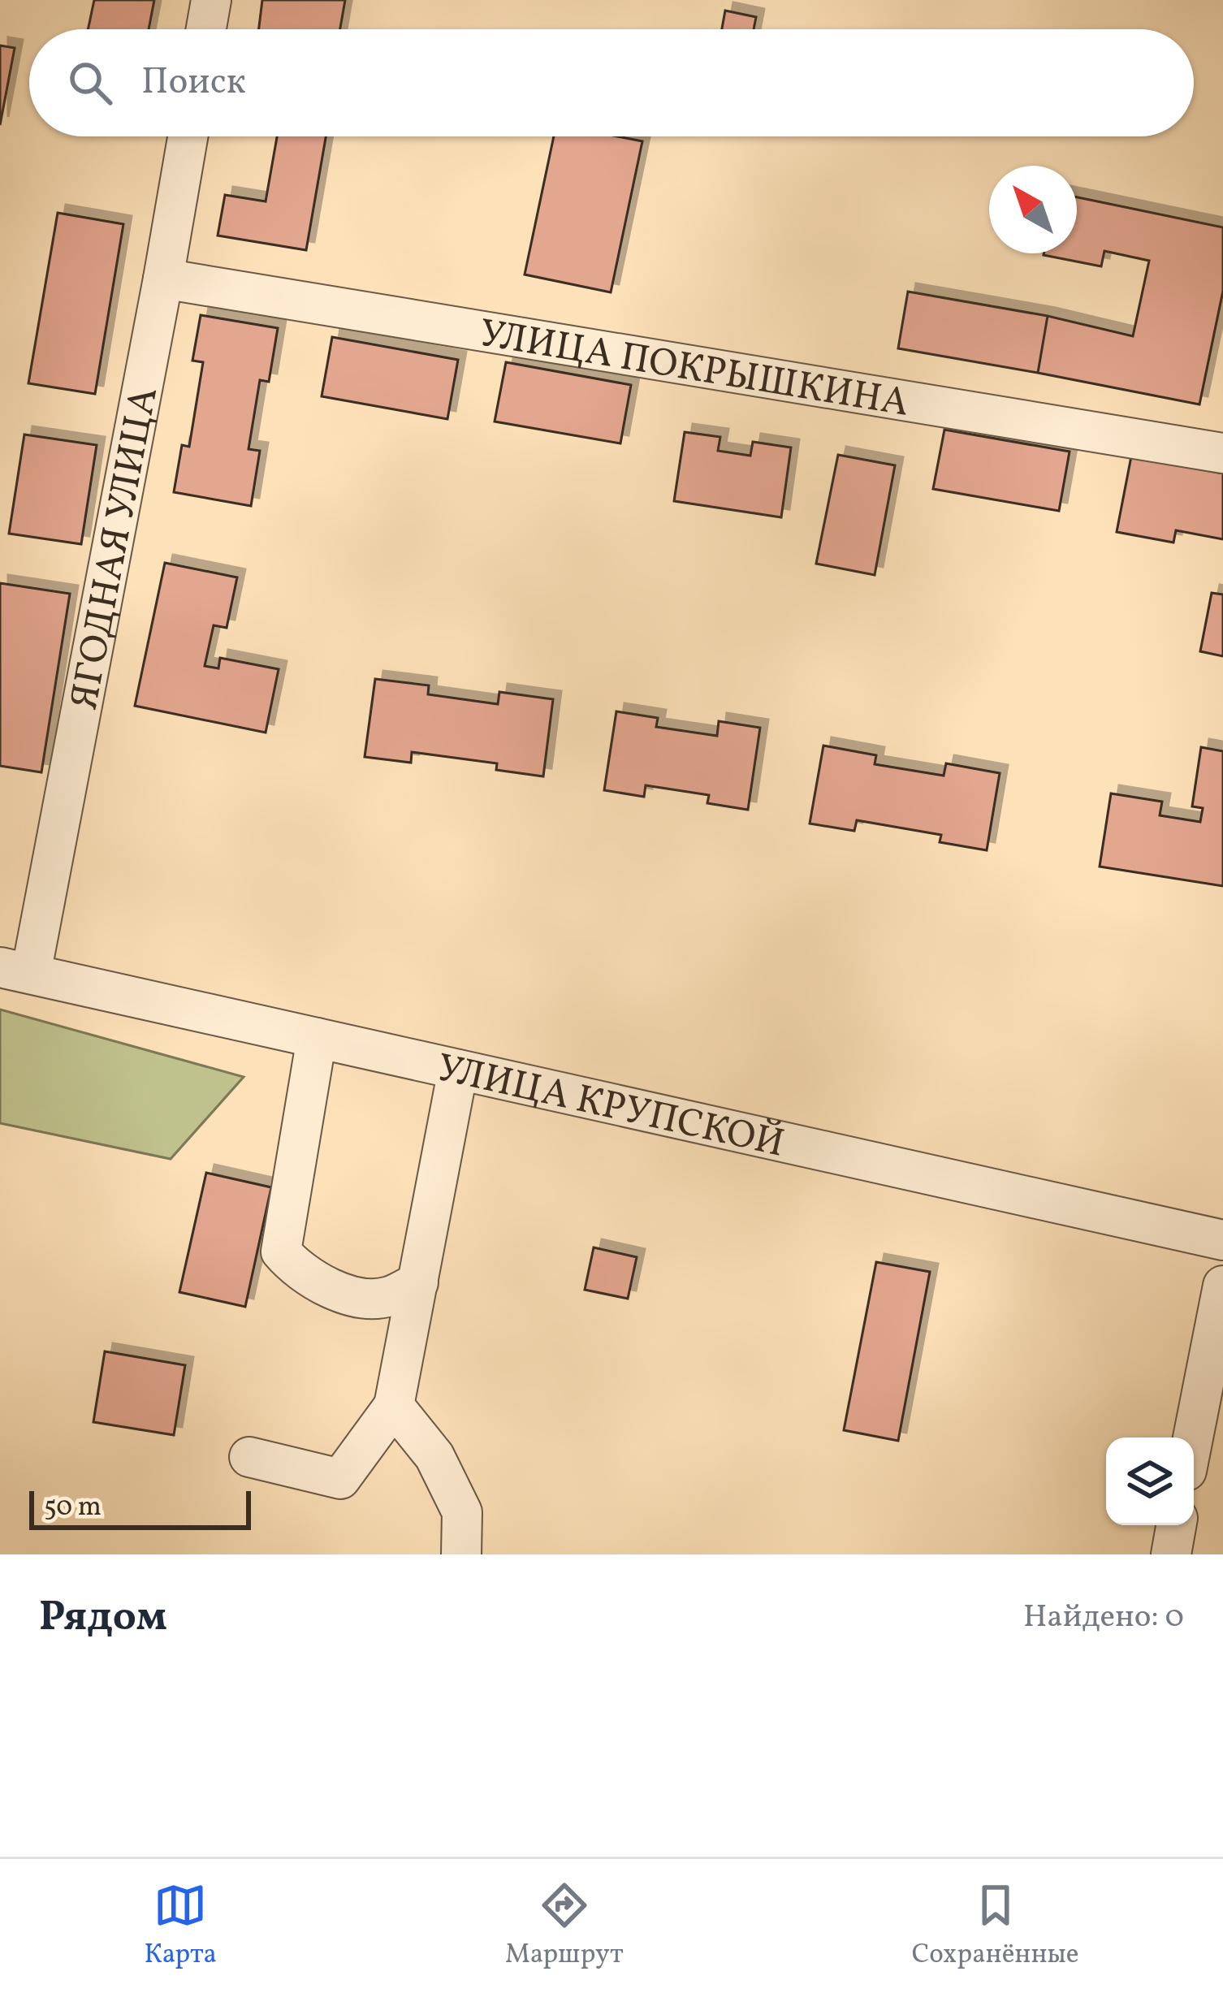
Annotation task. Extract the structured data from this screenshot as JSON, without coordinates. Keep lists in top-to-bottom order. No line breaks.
{"streets":{"street":["УЛИЦА ПОКРЫШКИНА","ЯГОДНАЯ УЛИЦА","УЛИЦА КРУПСКОЙ"]},"crossings":[["УЛИЦА ПОКРЫШКИНА","ЯГОДНАЯ УЛИЦА"],["ЯГОДНАЯ УЛИЦА","УЛИЦА КРУПСКОЙ"]],"scale_bar":"50 m","north":"top left","page":{"search":"Поиск","scale":"50 m","heading":["Рядом","Найдено: 0"],"nav":["Карта","Маршрут","Сохранённые"]}}
